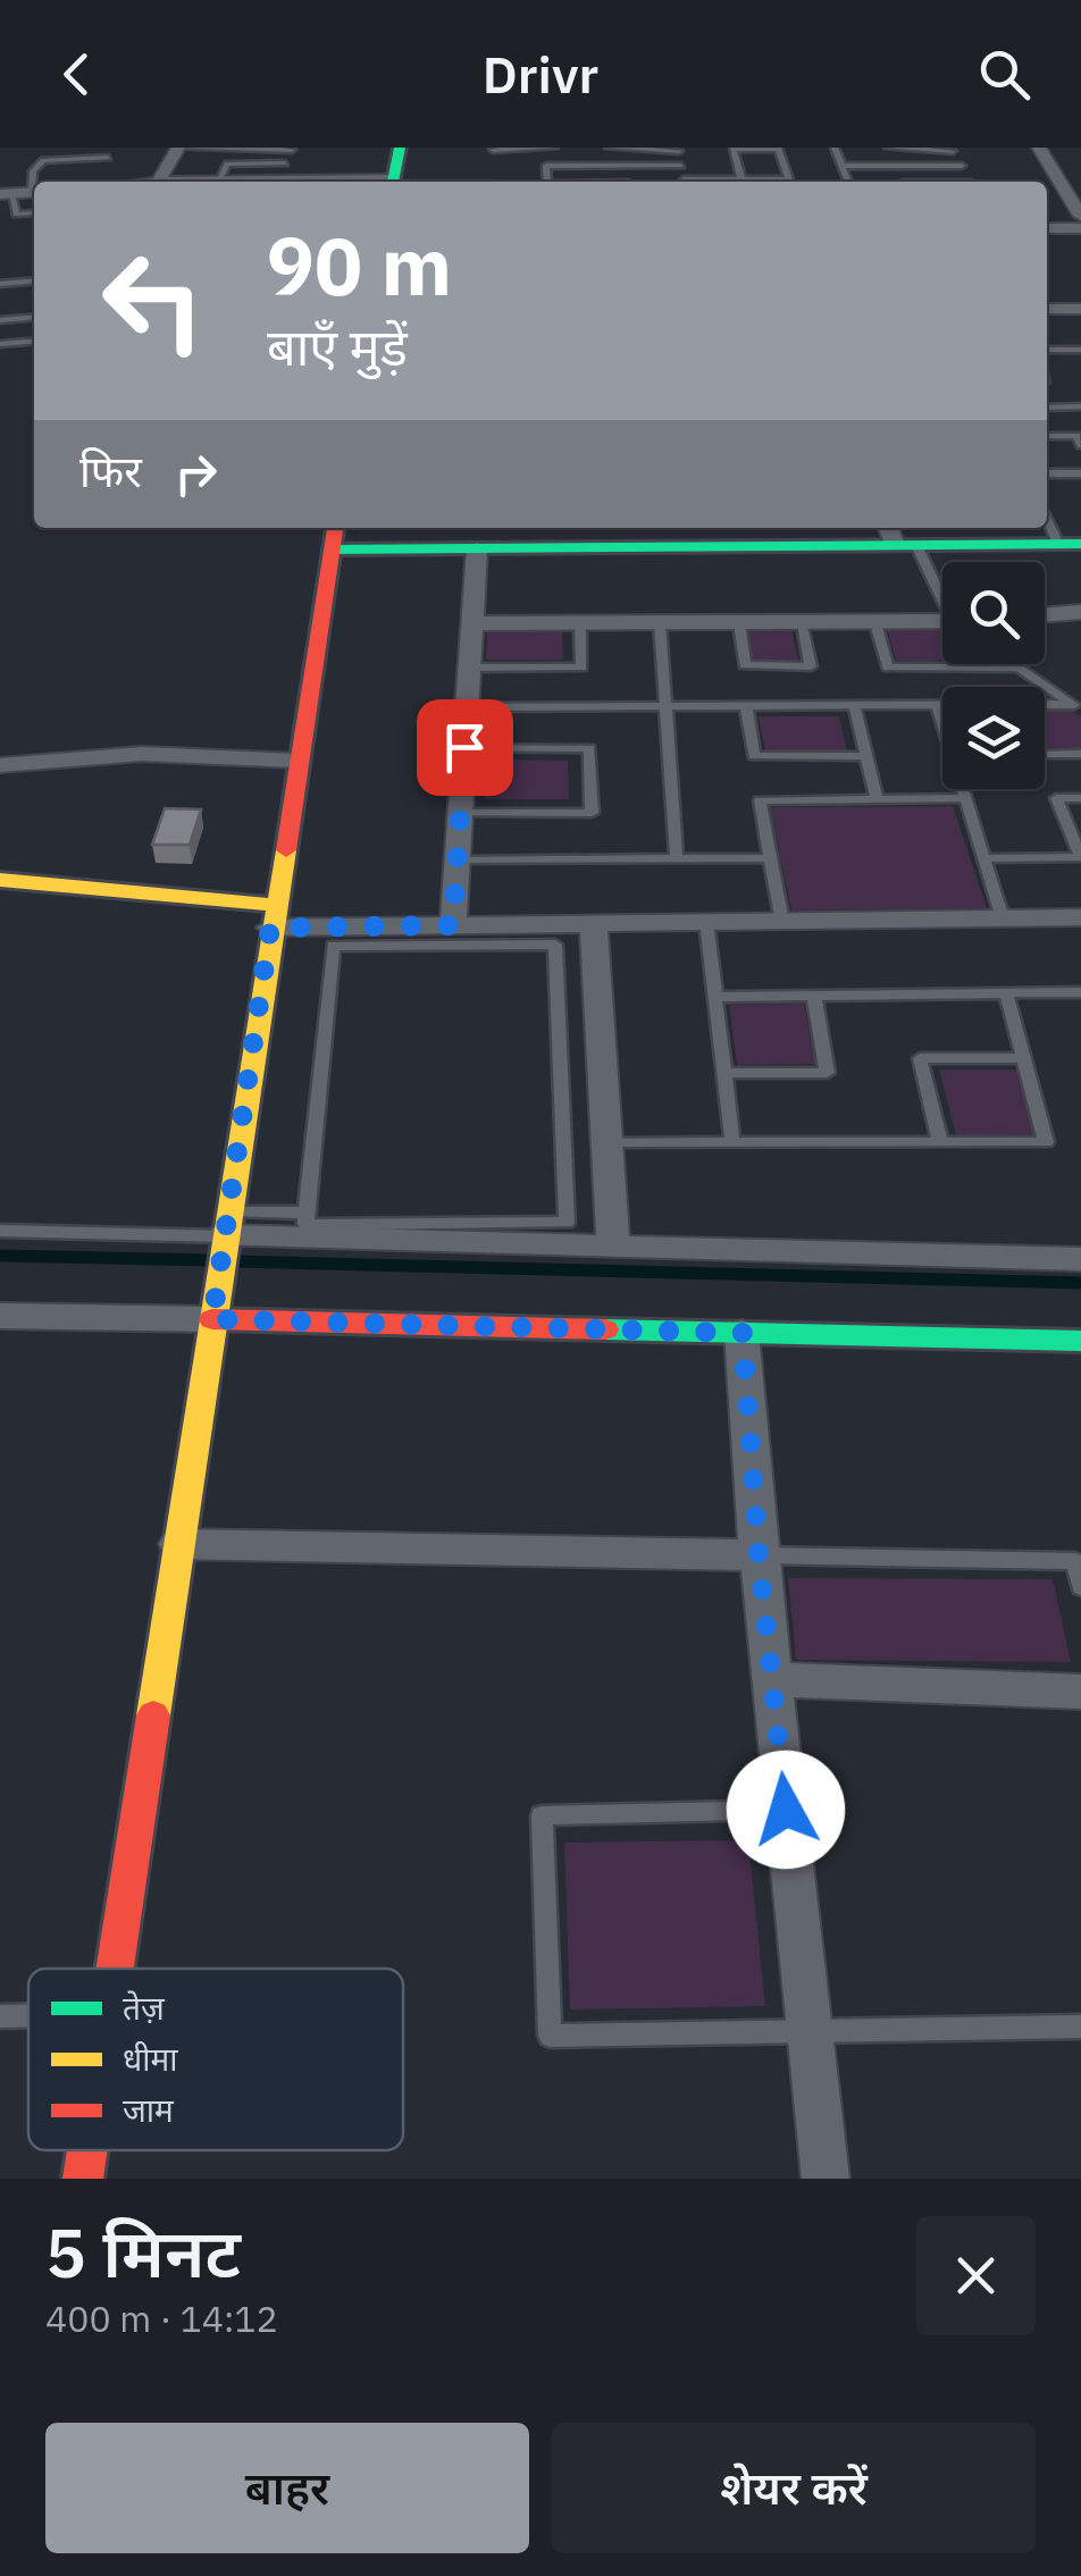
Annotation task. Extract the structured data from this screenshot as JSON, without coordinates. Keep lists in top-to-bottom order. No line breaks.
{"legend":["तेज़","धीमा","जाम"],"page":{"header":"Drivr","turn":["90 m","बाएँ मुड़ें"],"then":"फिर","heading":["5 मिनट","400 m · 14:12"],"buttons":["बाहर","शेयर करें"]}}
